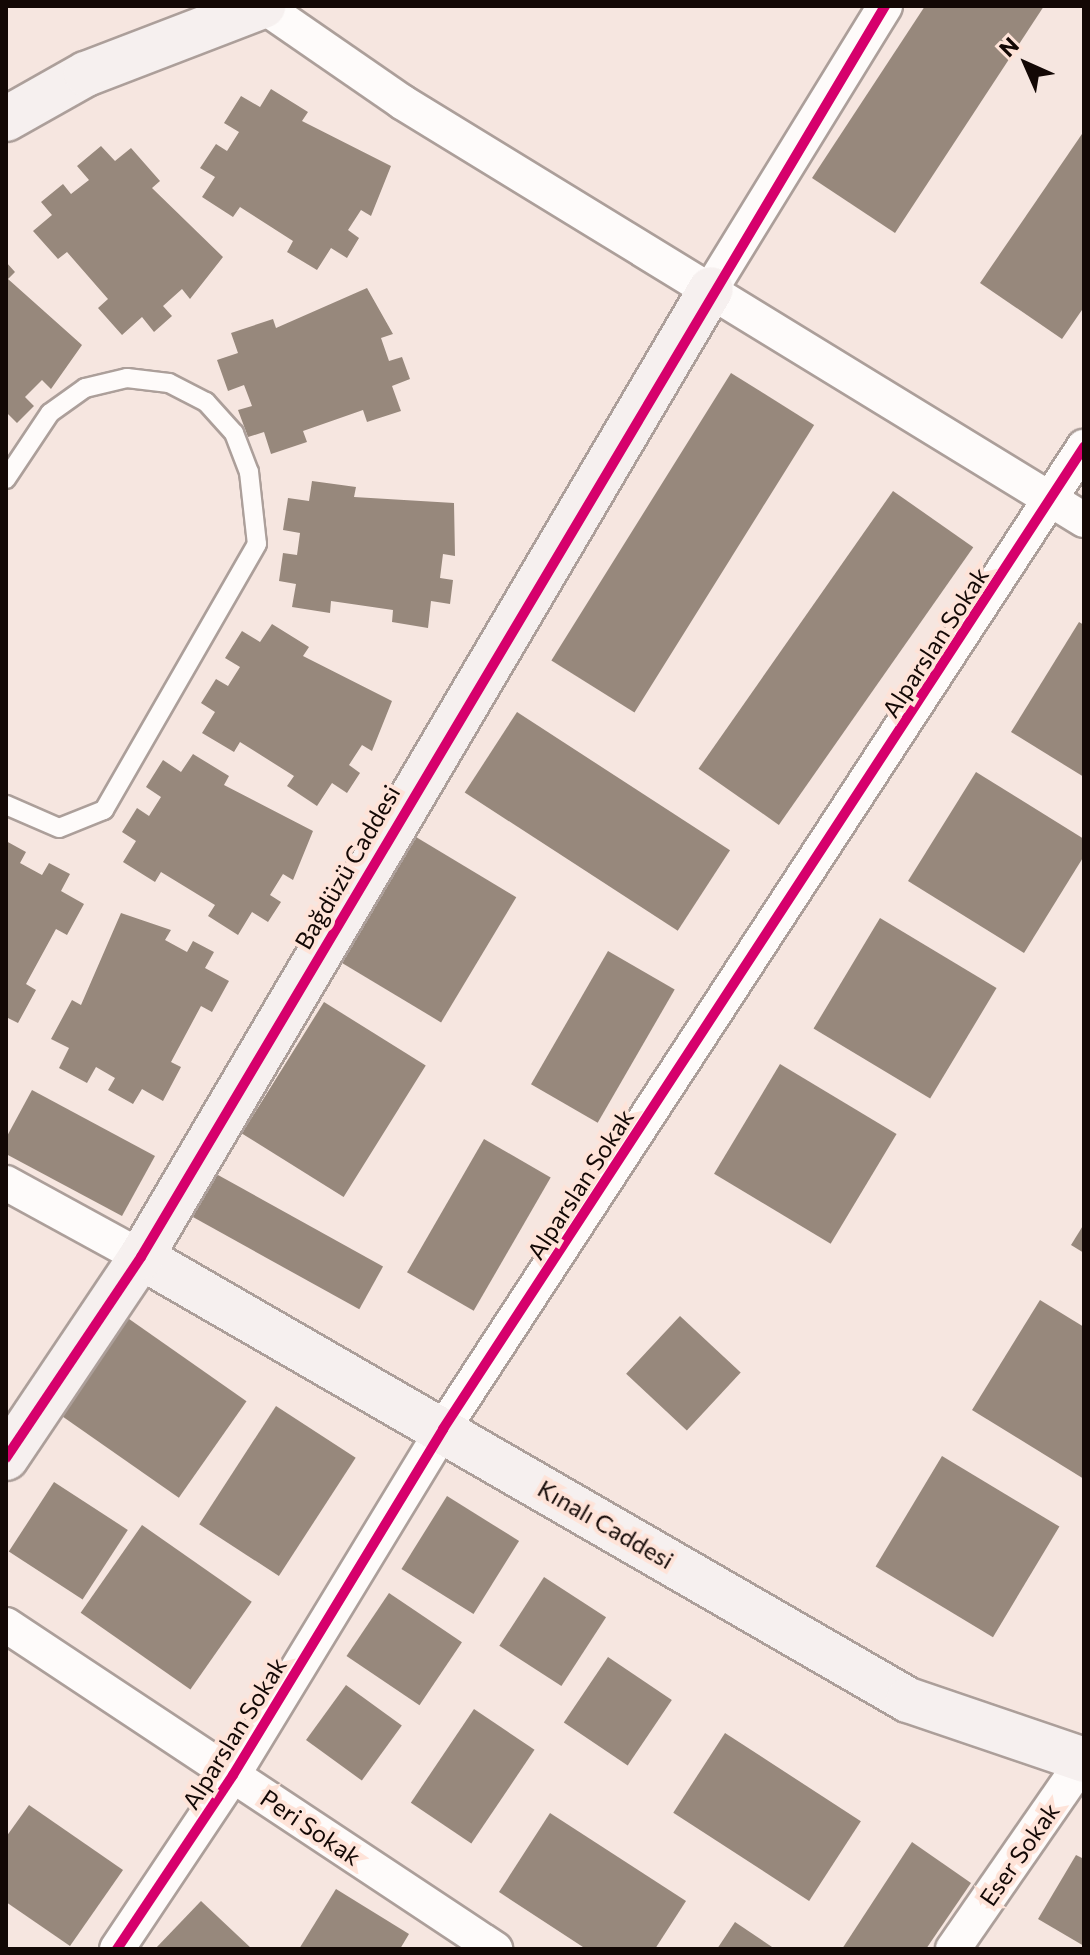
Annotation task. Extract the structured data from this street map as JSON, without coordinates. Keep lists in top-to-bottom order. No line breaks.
{"streets":{"street":["Alparslan Sokak","Bağdüzü Caddesi","Kınalı Caddesi","Peri Sokak","Eser Sokak"]},"crossings":[["Alparslan Sokak","Kınalı Caddesi"],["Alparslan Sokak","Peri Sokak"],["Bağdüzü Caddesi","Kınalı Caddesi"],["Kınalı Caddesi","Eser Sokak"]],"north":"top left"}
